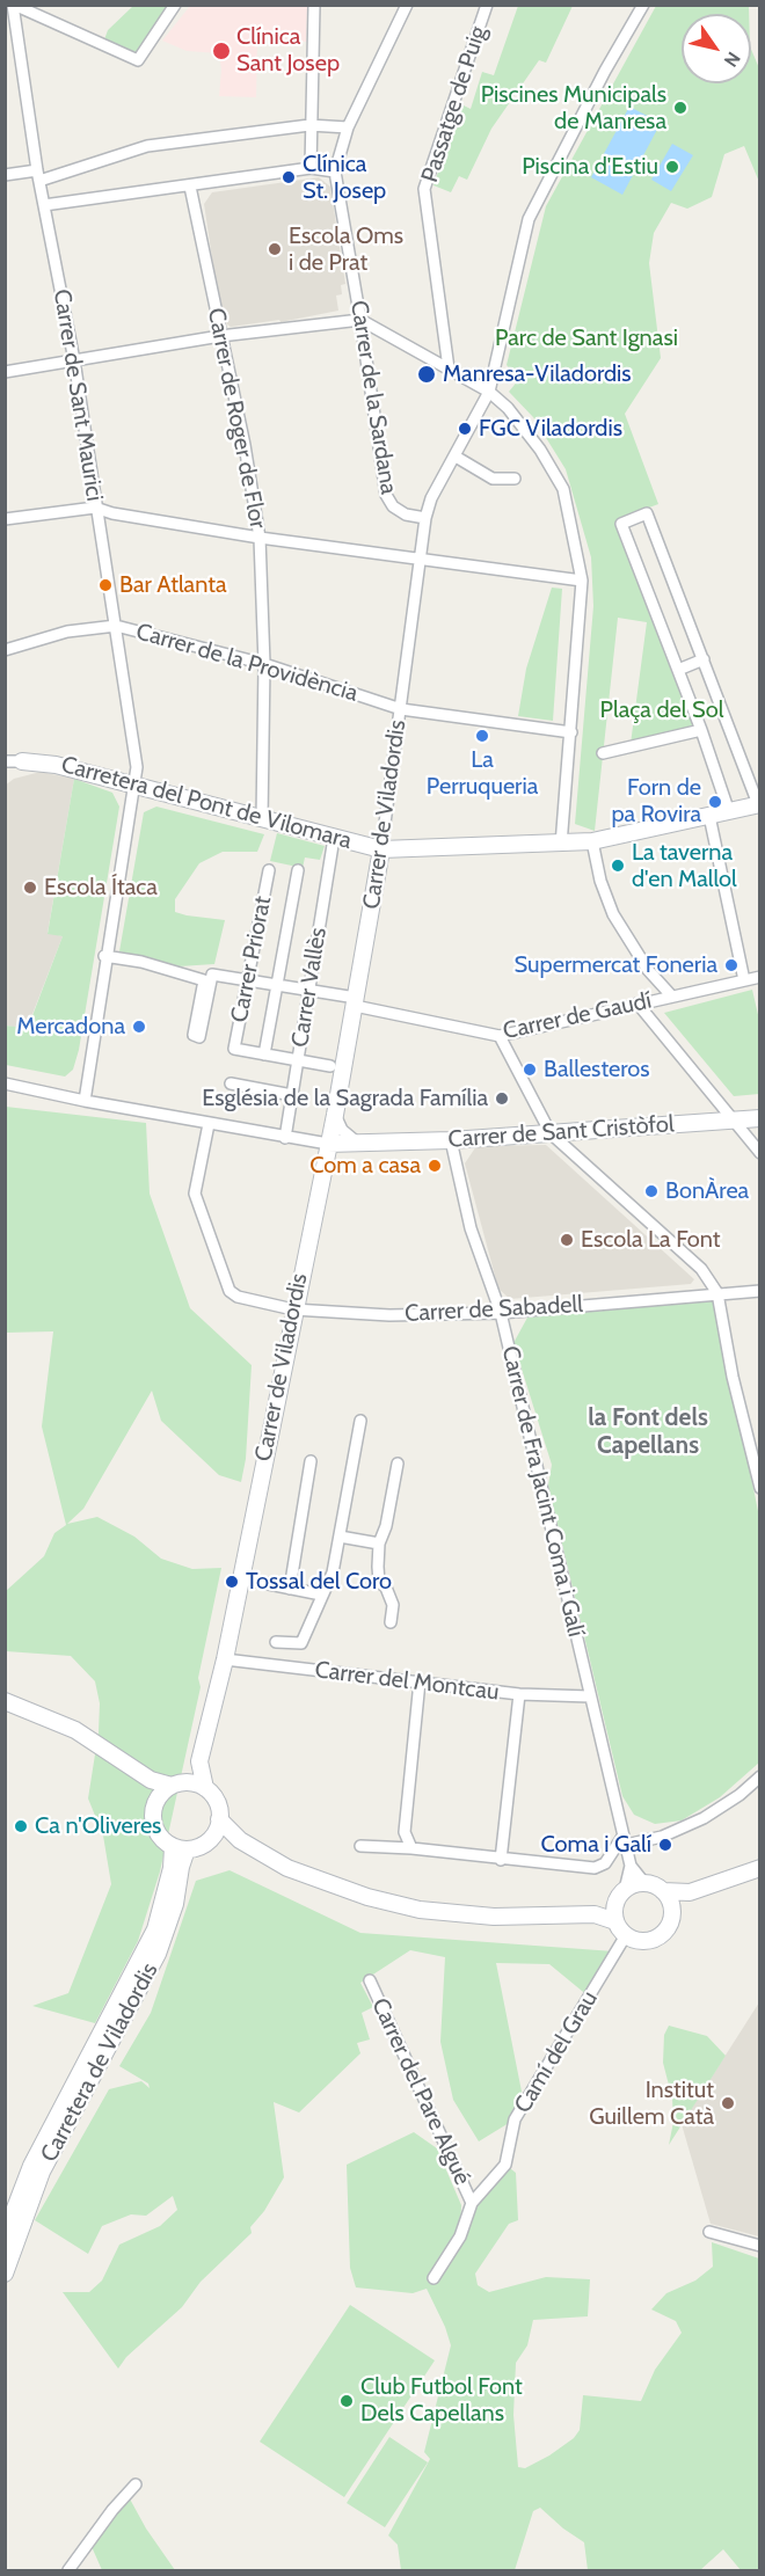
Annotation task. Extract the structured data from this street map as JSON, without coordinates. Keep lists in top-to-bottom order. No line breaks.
{"streets":{"street":["Passatge de Puig","Carrer de Sant Maurici","Carrer de la Sardana","Carrer de Roger de Flor","Carrer de la Providència","Carretera del Pont de Vilomara","Carrer de Viladordis","Carrer Priorat","Carrer Vallès","Carrer de Gaudí","Carrer de Sant Cristòfol","Carrer de Sabadell","Carrer de Fra Jacint Coma i Galí","Carrer del Montcau","Camí del Grau","Carretera de Viladordis","Carrer del Pare Algué"]},"crossings":[["Carrer de Sant Maurici","Carrer de la Providència"],["Carrer de Sant Maurici","Carretera del Pont de Vilomara"],["Carrer de Sant Maurici","Carrer de Gaudí"],["Carrer de Sant Maurici","Carrer de Sant Cristòfol"],["Carrer de la Sardana","Carrer de Viladordis"],["Carrer de Roger de Flor","Carrer de la Providència"],["Carrer de Roger de Flor","Carretera del Pont de Vilomara"],["Carrer de la Providència","Carrer de Viladordis"],["Carretera del Pont de Vilomara","Carrer de Viladordis"],["Carretera del Pont de Vilomara","Carrer Vallès"],["Carrer de Viladordis","Carrer de Gaudí"],["Carrer de Viladordis","Carrer de Sant Cristòfol"],["Carrer de Viladordis","Carrer de Sabadell"],["Carrer de Viladordis","Carrer del Montcau"],["Carrer Priorat","Carrer de Gaudí"],["Carrer Vallès","Carrer de Gaudí"],["Carrer Vallès","Carrer de Sant Cristòfol"],["Carrer de Sant Cristòfol","Carrer de Sabadell"],["Carrer de Sant Cristòfol","Carrer de Fra Jacint Coma i Galí"],["Carrer de Sabadell","Carrer de Fra Jacint Coma i Galí"],["Carrer de Fra Jacint Coma i Galí","Carrer del Montcau"],["Camí del Grau","Carrer del Pare Algué"]],"districts":["la Font dels Capellans"],"parks":["Parc de Sant Ignasi","Plaça del Sol"],"places":["Clínica Sant Josep","Piscines Municipals de Manresa","Piscina d'Estiu","Clínica St. Josep","Escola Oms i de Prat","Manresa-Viladordis","FGC Viladordis","Bar Atlanta","La Perruqueria","Forn de pa Rovira","La taverna d'en Mallol","Escola Ítaca","Supermercat Foneria","Mercadona","Ballesteros","Església de la Sagrada Família","Com a casa","BonÀrea","Escola La Font","Tossal del Coro","Ca n'Oliveres","Coma i Galí","Institut Guillem Catà","Club Futbol Font Dels Capellans"],"north":"bottom right"}
